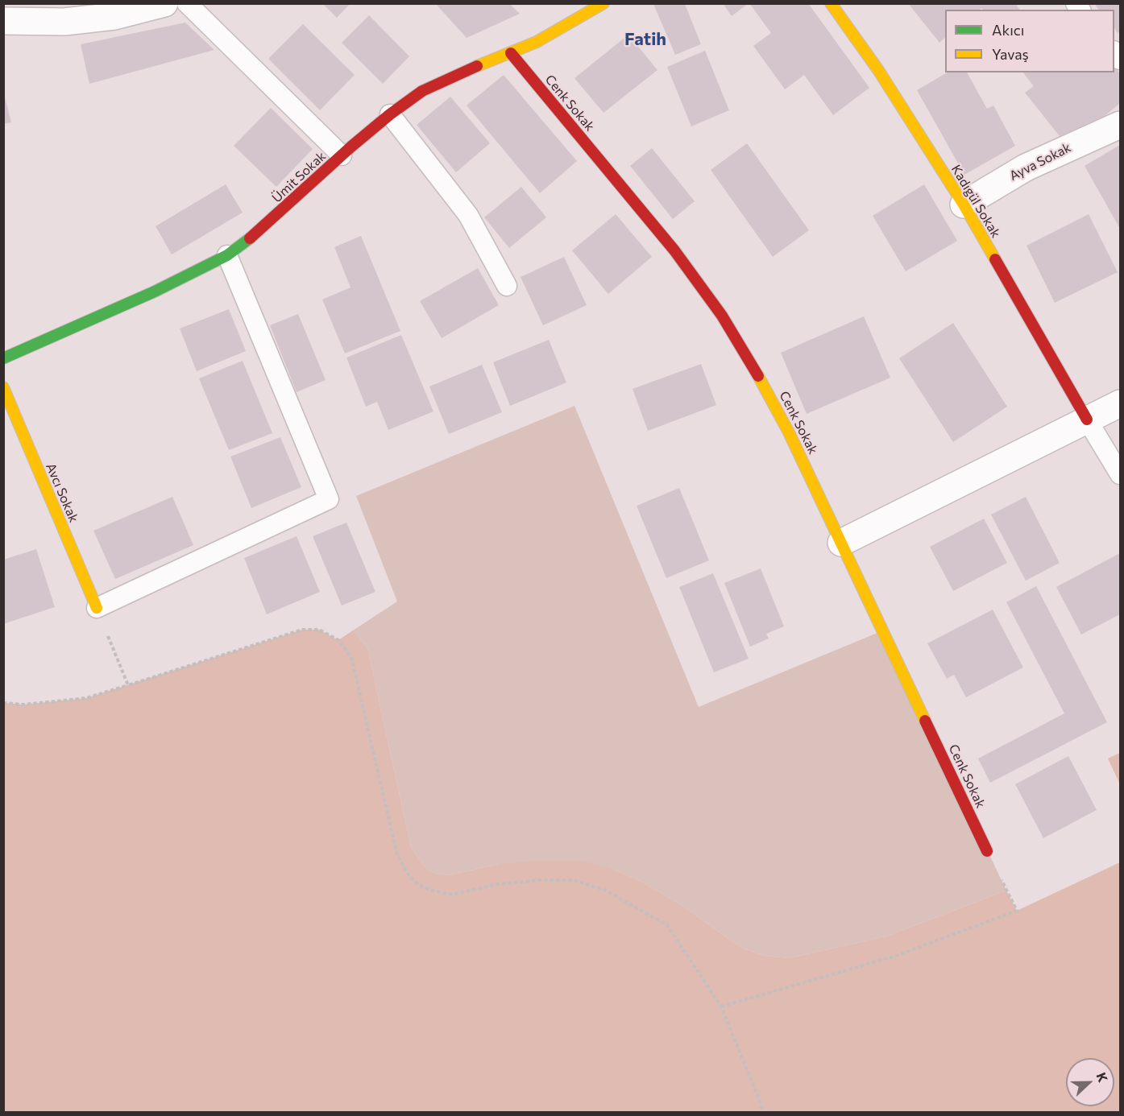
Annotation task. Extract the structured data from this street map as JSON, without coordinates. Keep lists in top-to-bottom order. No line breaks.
{"streets":{"street":["Cenk Sokak","Ayva Sokak","Ümit Sokak","Kadıgül Sokak","Avcı Sokak"]},"crossings":[["Cenk Sokak","Ümit Sokak"],["Ayva Sokak","Kadıgül Sokak"]],"districts":["Fatih"],"legend":["Akıcı","Yavaş"],"north":"right"}
